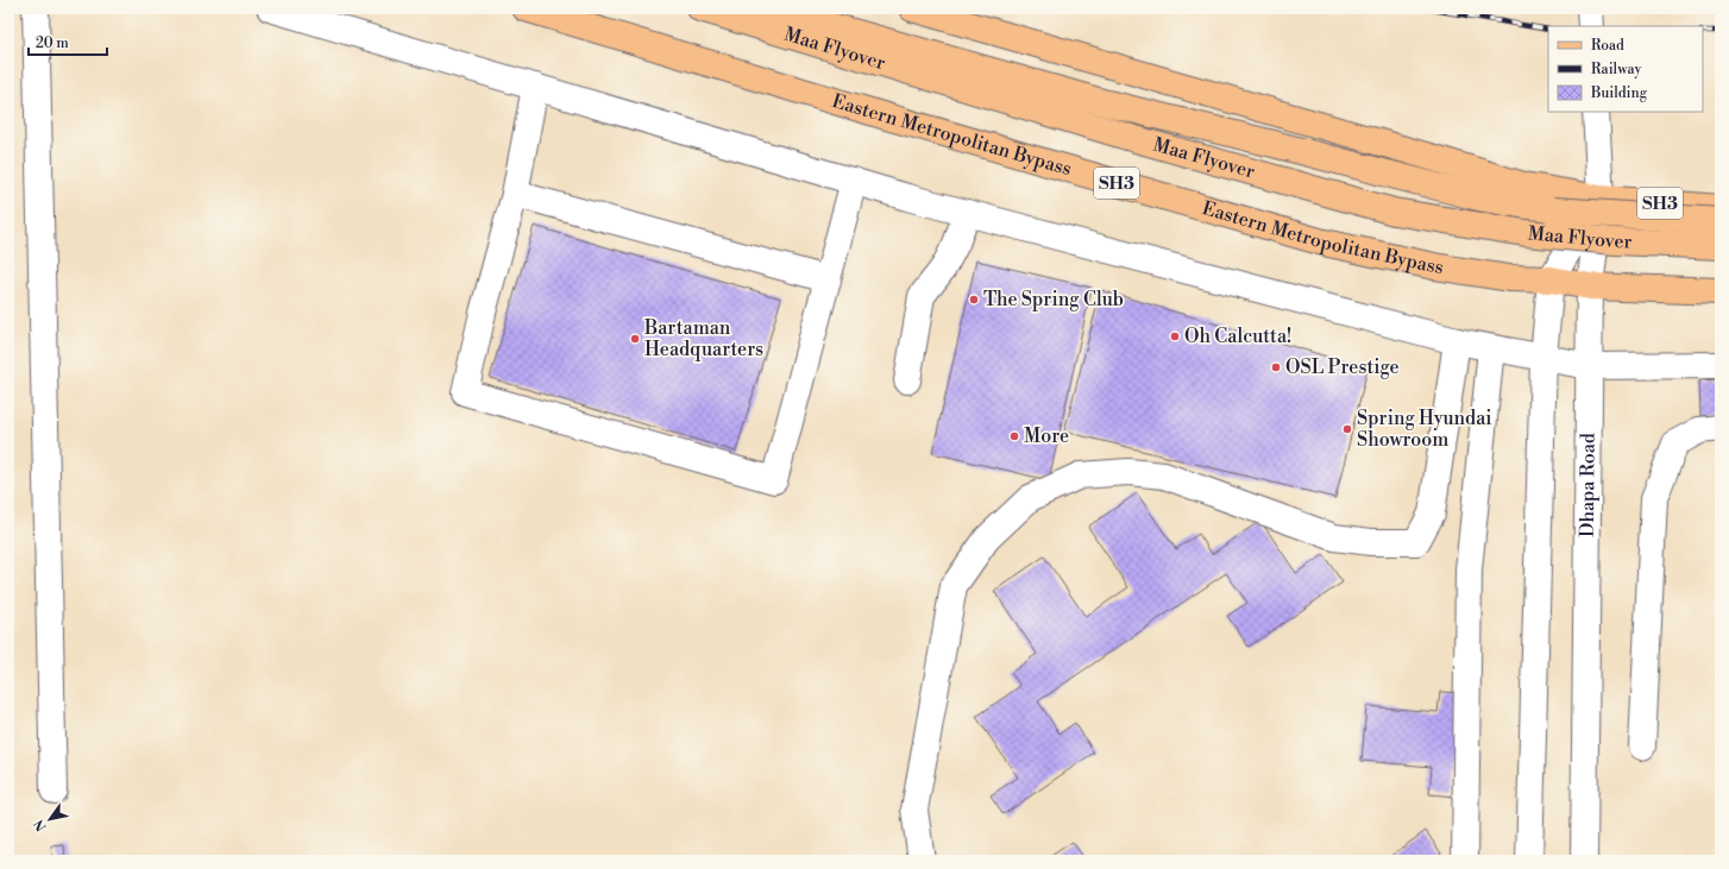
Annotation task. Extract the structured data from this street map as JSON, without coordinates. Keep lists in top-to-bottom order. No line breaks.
{"streets":{"main road":["Maa Flyover","Eastern Metropolitan Bypass","SH3"],"street":["Dhapa Road"]},"crossings":[["Eastern Metropolitan Bypass","Dhapa Road"],["SH3","Dhapa Road"]],"places":["The Spring Club","Oh Calcutta!","Bartaman Headquarters","OSL Prestige","Spring Hyundai Showroom","More"],"legend":["Road","Railway","Building"],"scale_bar":"20 m","north":"bottom left"}
